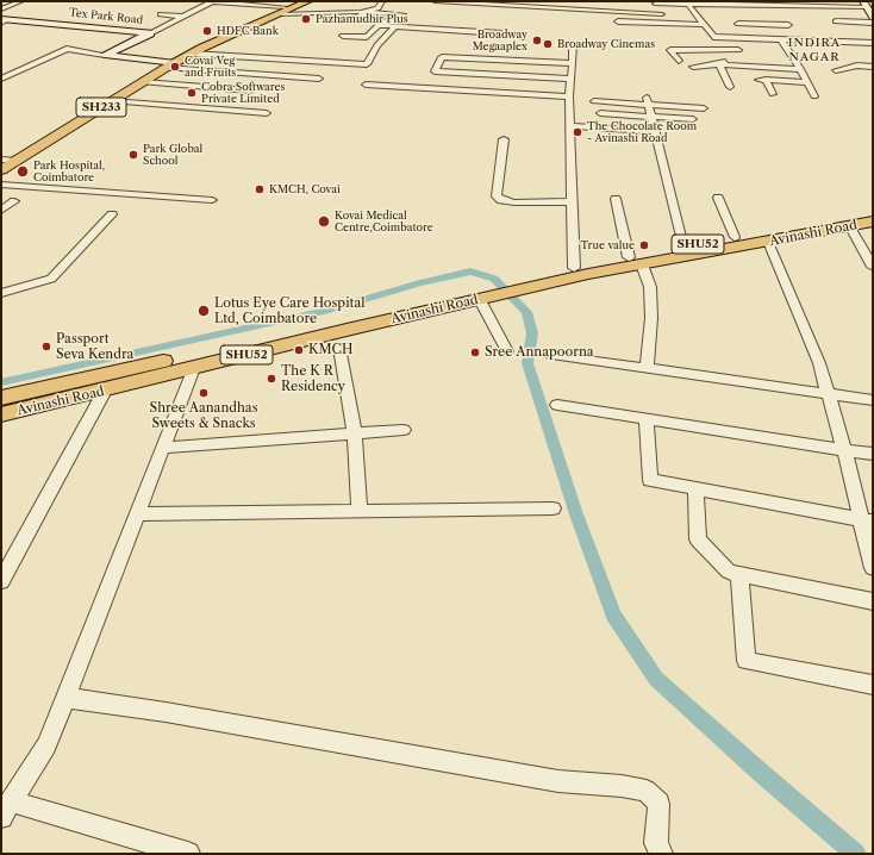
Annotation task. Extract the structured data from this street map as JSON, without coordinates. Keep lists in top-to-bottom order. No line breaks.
{"streets":{"main road":["SH233","Avinashi Road","SHU52"],"street":["Tex Park Road"]},"districts":["INDIRA NAGAR"],"places":["Pazhamudhir Plus","HDFC Bank","Broadway Megaaplex","Broadway Cinemas","Covai Veg and Fruits","Cobra Softwares Private Limited","The Chocolate Room - Avinashi Road","Park Global School","Park Hospital, Coimbatore","KMCH, Covai","Kovai Medical Centre,Coimbatore","True value","Lotus Eye Care Hospital Ltd, Coimbatore","Passport Seva Kendra","KMCH","Sree Annapoorna","The K R Residency","Shree Aanandhas Sweets & Snacks"]}
